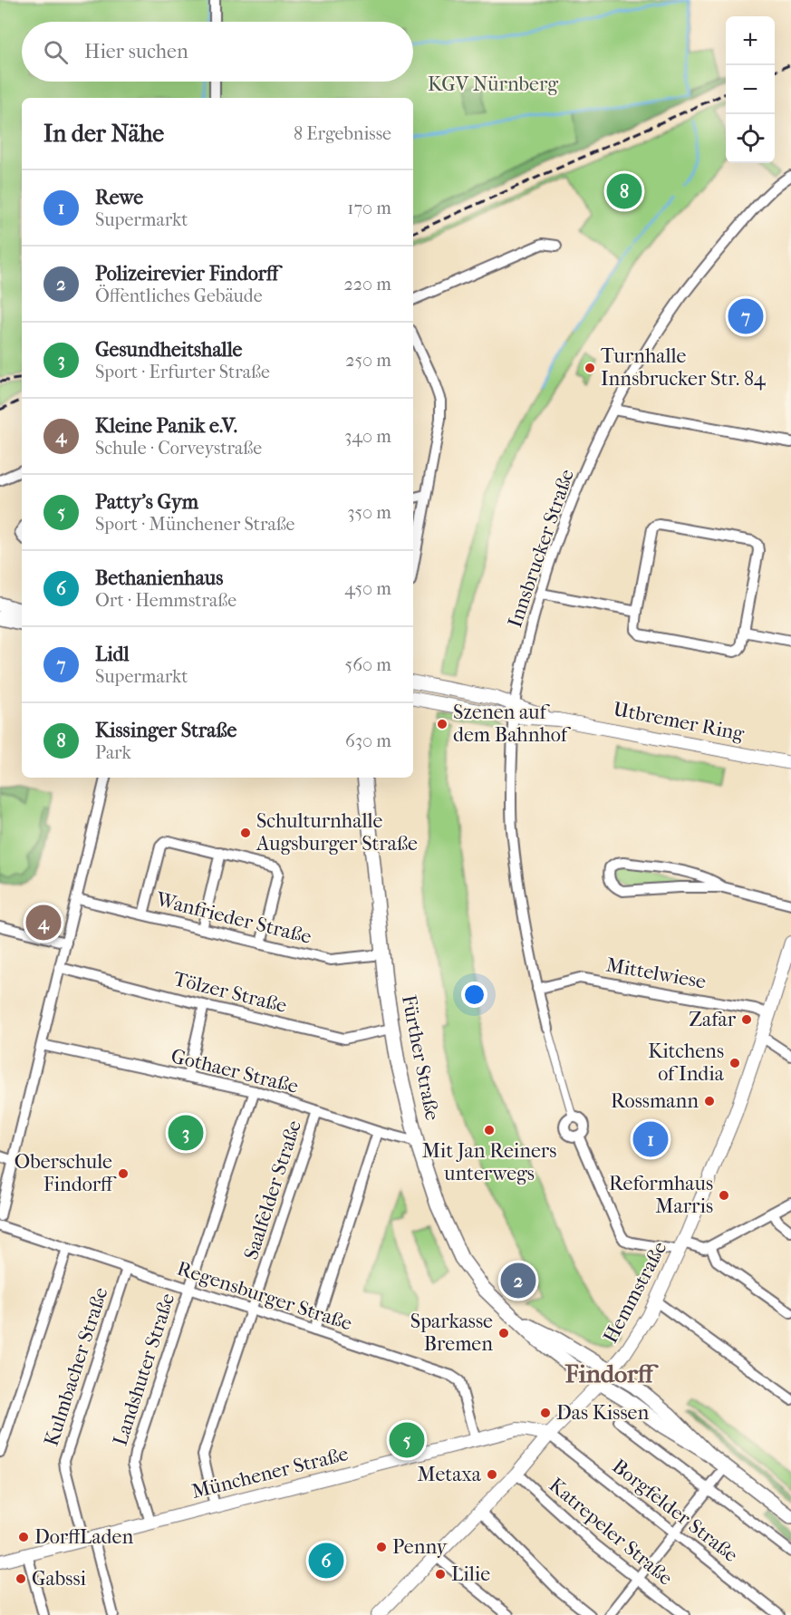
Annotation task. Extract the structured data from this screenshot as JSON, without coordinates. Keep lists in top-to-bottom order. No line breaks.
{"streets":{"main road":["Fürther Straße"],"street":["Innsbrucker Straße","Utbremer Ring","Wanfrieder Straße","Mittelwiese","Tölzer Straße","Gothaer Straße","Saalfelder Straße","Hemmstraße","Regensburger Straße","Kulmbacher Straße","Landshuter Straße","Münchener Straße","Borgfelder Straße","Katrepeler Straße"]},"crossings":[["Innsbrucker Straße","Utbremer Ring"],["Innsbrucker Straße","Mittelwiese"],["Wanfrieder Straße","Fürther Straße"],["Mittelwiese","Hemmstraße"],["Tölzer Straße","Fürther Straße"],["Fürther Straße","Gothaer Straße"],["Fürther Straße","Hemmstraße"],["Gothaer Straße","Saalfelder Straße"],["Gothaer Straße","Landshuter Straße"],["Saalfelder Straße","Regensburger Straße"],["Saalfelder Straße","Münchener Straße"],["Hemmstraße","Münchener Straße"],["Hemmstraße","Borgfelder Straße"],["Hemmstraße","Katrepeler Straße"],["Regensburger Straße","Kulmbacher Straße"],["Regensburger Straße","Landshuter Straße"],["Regensburger Straße","Münchener Straße"],["Kulmbacher Straße","Münchener Straße"],["Landshuter Straße","Münchener Straße"],["Münchener Straße","Borgfelder Straße"]],"districts":["Findorff"],"parks":["KGV Nürnberg"],"places":["Turnhalle Innsbrucker Str. 84","Szenen auf dem Bahnhof","Schulturnhalle Augsburger Straße","Zafar","Kitchens of India","Rossmann","Mit Jan Reiners unterwegs","Oberschule Findorff","Reformhaus Marris","Sparkasse Bremen","Das Kissen","Metaxa","DorffLaden","Penny","Lilie","Gabssi"],"page":{"map_buttons":["+","−"],"search":"Hier suchen","heading":["In der Nähe","8 Ergebnisse"],"list":[{"mark":"1","name":"Rewe","note":"Supermarkt","value":"170 m"},{"mark":"2","name":"Polizeirevier Findorff","note":"Öffentliches Gebäude","value":"220 m"},{"mark":"3","name":"Gesundheitshalle","note":"Sport · Erfurter Straße","value":"250 m"},{"mark":"4","name":"Kleine Panik e.V.","note":"Schule · Corveystraße","value":"340 m"},{"mark":"5","name":"Patty's Gym","note":"Sport · Münchener Straße","value":"350 m"},{"mark":"6","name":"Bethanienhaus","note":"Ort · Hemmstraße","value":"450 m"},{"mark":"7","name":"Lidl","note":"Supermarkt","value":"560 m"},{"mark":"8","name":"Kissinger Straße","note":"Park","value":"630 m"}],"pins":["8","7","4","3","1","2","5","6"]}}
